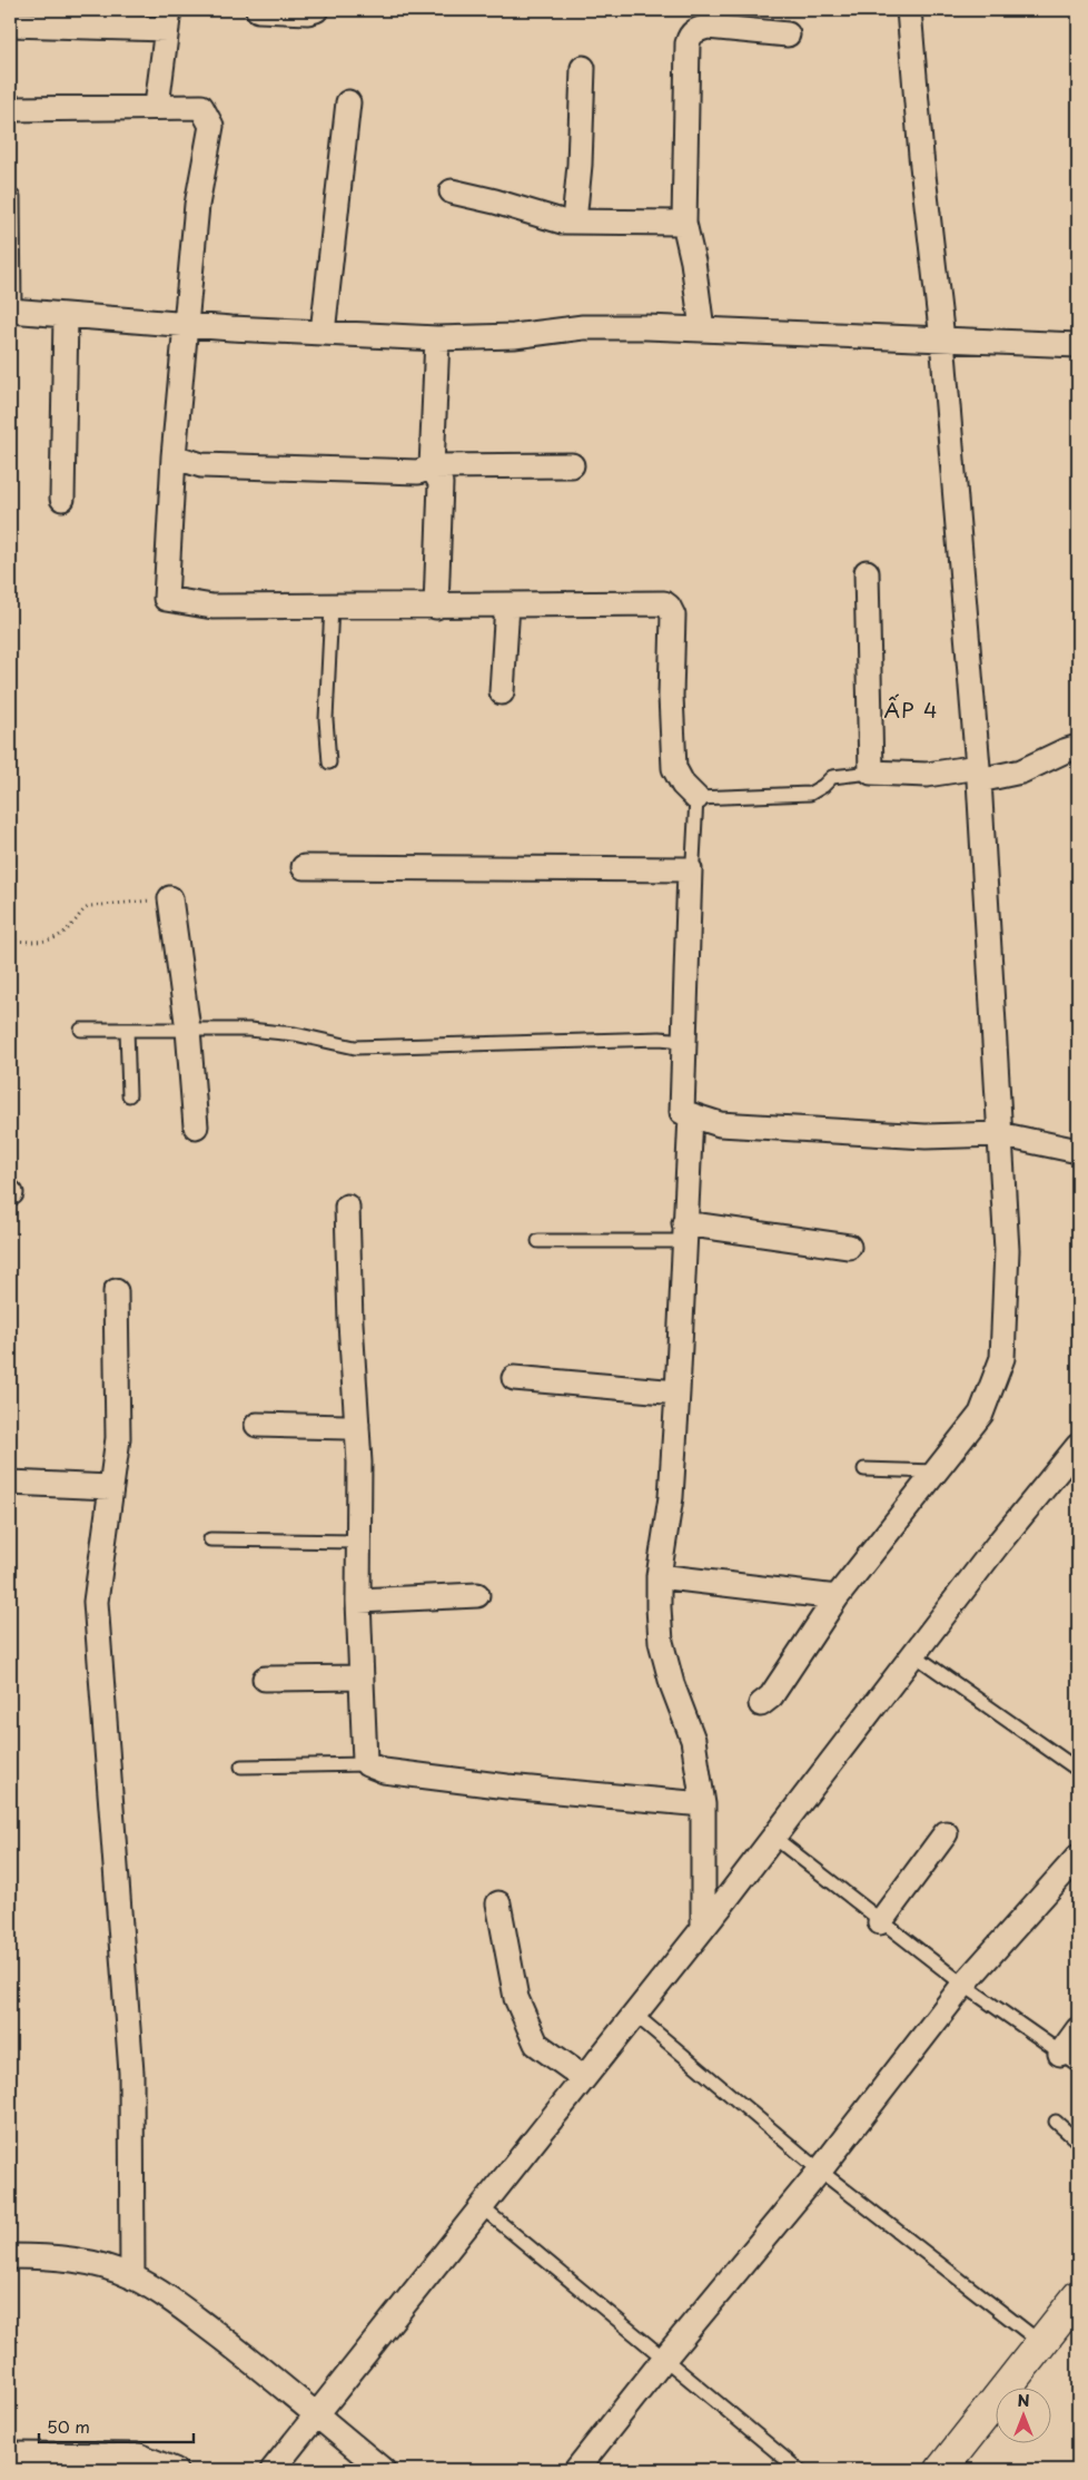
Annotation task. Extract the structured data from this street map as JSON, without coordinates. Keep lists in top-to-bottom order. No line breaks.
{"districts":["ẤP 4"],"scale_bar":"50 m","north":"top"}
